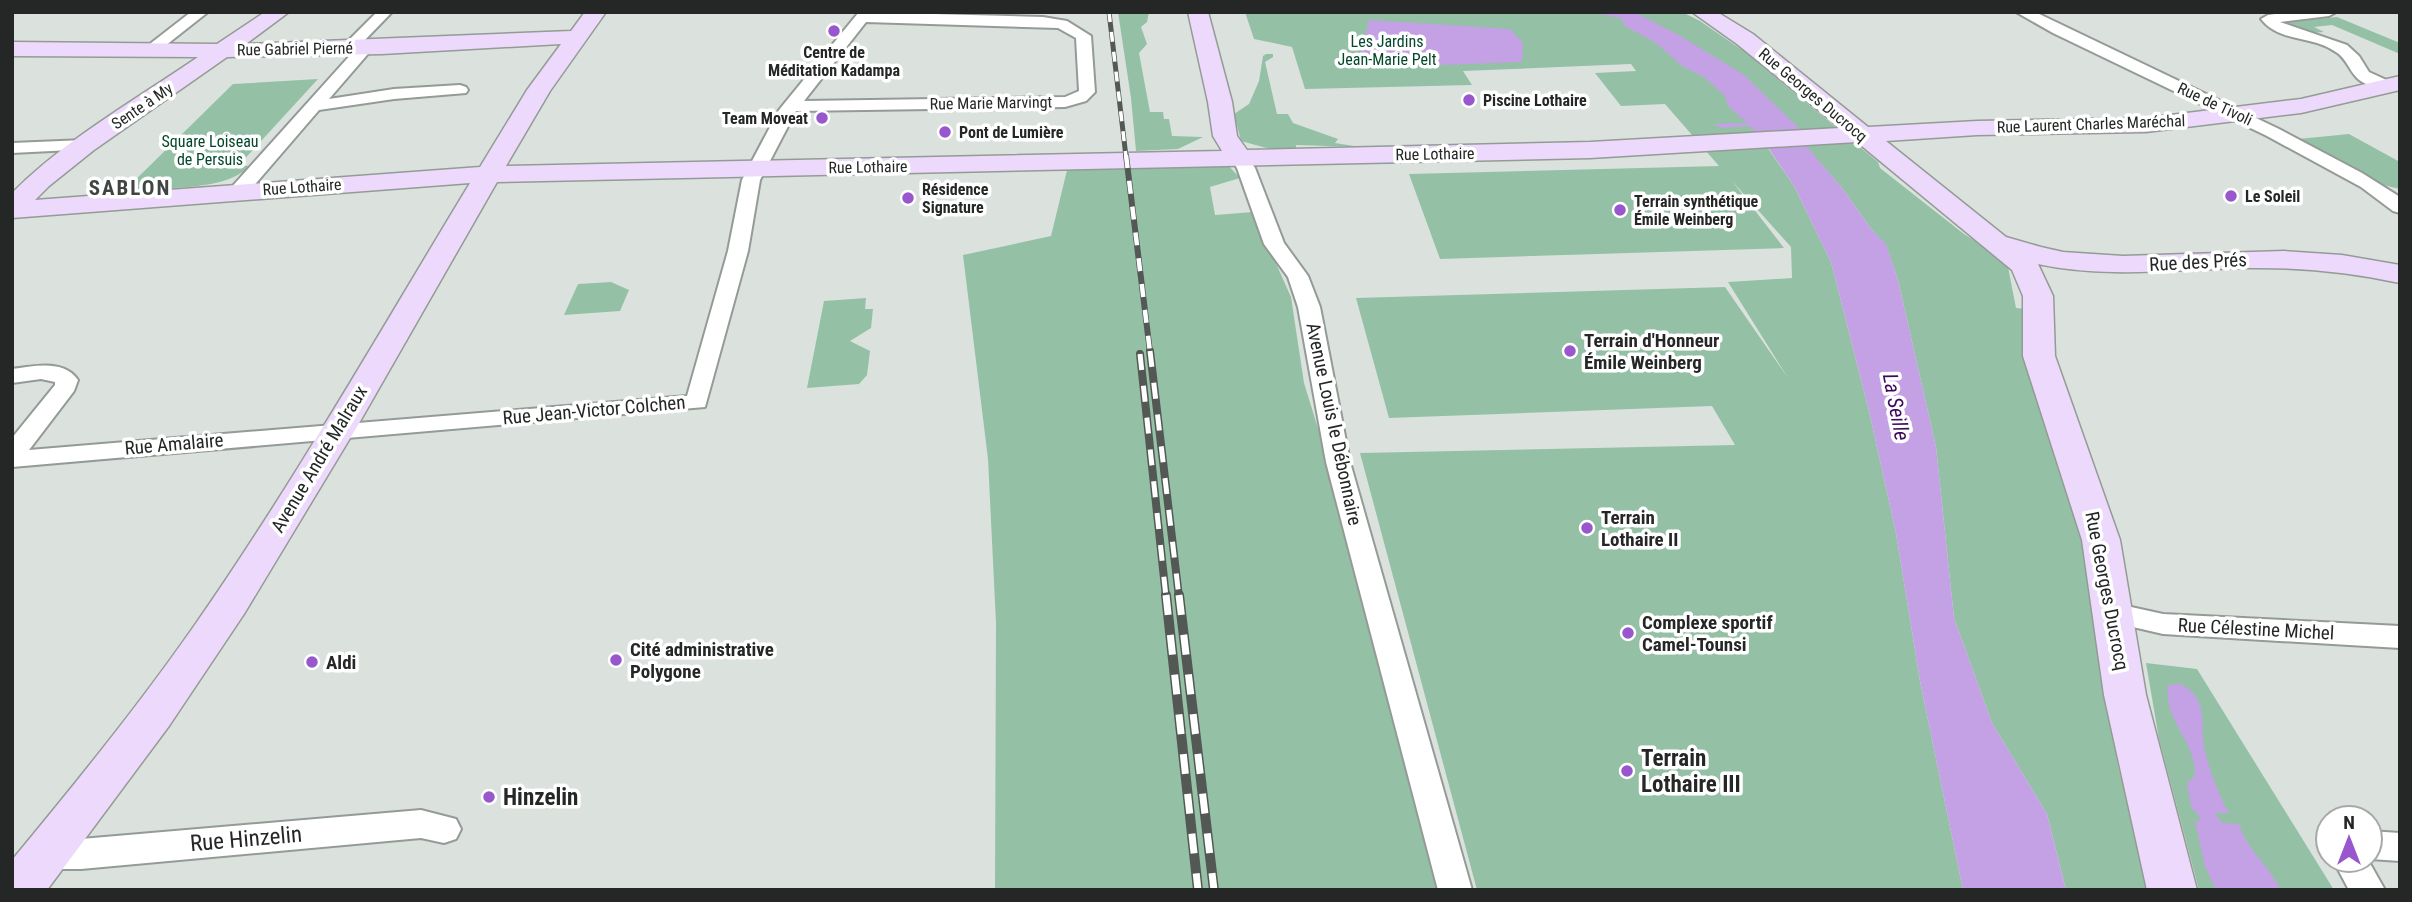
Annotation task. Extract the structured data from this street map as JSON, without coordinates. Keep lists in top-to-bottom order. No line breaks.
{"streets":{"street":["Rue Gabriel Pierné","Rue Georges Ducrocq","Rue Marie Marvingt","Rue de Tivoli","Sente à My","Rue Laurent Charles Maréchal","Rue Lothaire","Rue des Prés","Rue Jean-Victor Colchen","Avenue Louis le Débonnaire","Rue Amalaire","Avenue André Malraux","Rue Célestine Michel","Rue Hinzelin"]},"crossings":[["Rue Gabriel Pierné","Sente à My"],["Rue Gabriel Pierné","Avenue André Malraux"],["Rue Georges Ducrocq","Rue Laurent Charles Maréchal"],["Rue Georges Ducrocq","Rue des Prés"],["Rue Georges Ducrocq","Rue Célestine Michel"],["Rue de Tivoli","Rue Laurent Charles Maréchal"],["Sente à My","Rue Lothaire"],["Rue Laurent Charles Maréchal","Rue Lothaire"],["Rue Lothaire","Rue Jean-Victor Colchen"],["Rue Lothaire","Avenue Louis le Débonnaire"],["Rue Lothaire","Avenue André Malraux"],["Rue Jean-Victor Colchen","Rue Amalaire"],["Rue Jean-Victor Colchen","Avenue André Malraux"],["Rue Amalaire","Avenue André Malraux"],["Avenue André Malraux","Rue Hinzelin"]],"districts":["SABLON"],"water":["La Seille"],"parks":["Les Jardins Jean-Marie Pelt","Square Loiseau de Persuis"],"places":["Centre de Méditation Kadampa","Piscine Lothaire","Team Moveat","Pont de Lumière","Le Soleil","Résidence Signature","Terrain synthétique Émile Weinberg","Terrain d'Honneur Émile Weinberg","Terrain Lothaire II","Complexe sportif Camel-Tounsi","Cité administrative Polygone","Aldi","Terrain Lothaire III","Hinzelin"],"north":"top"}
